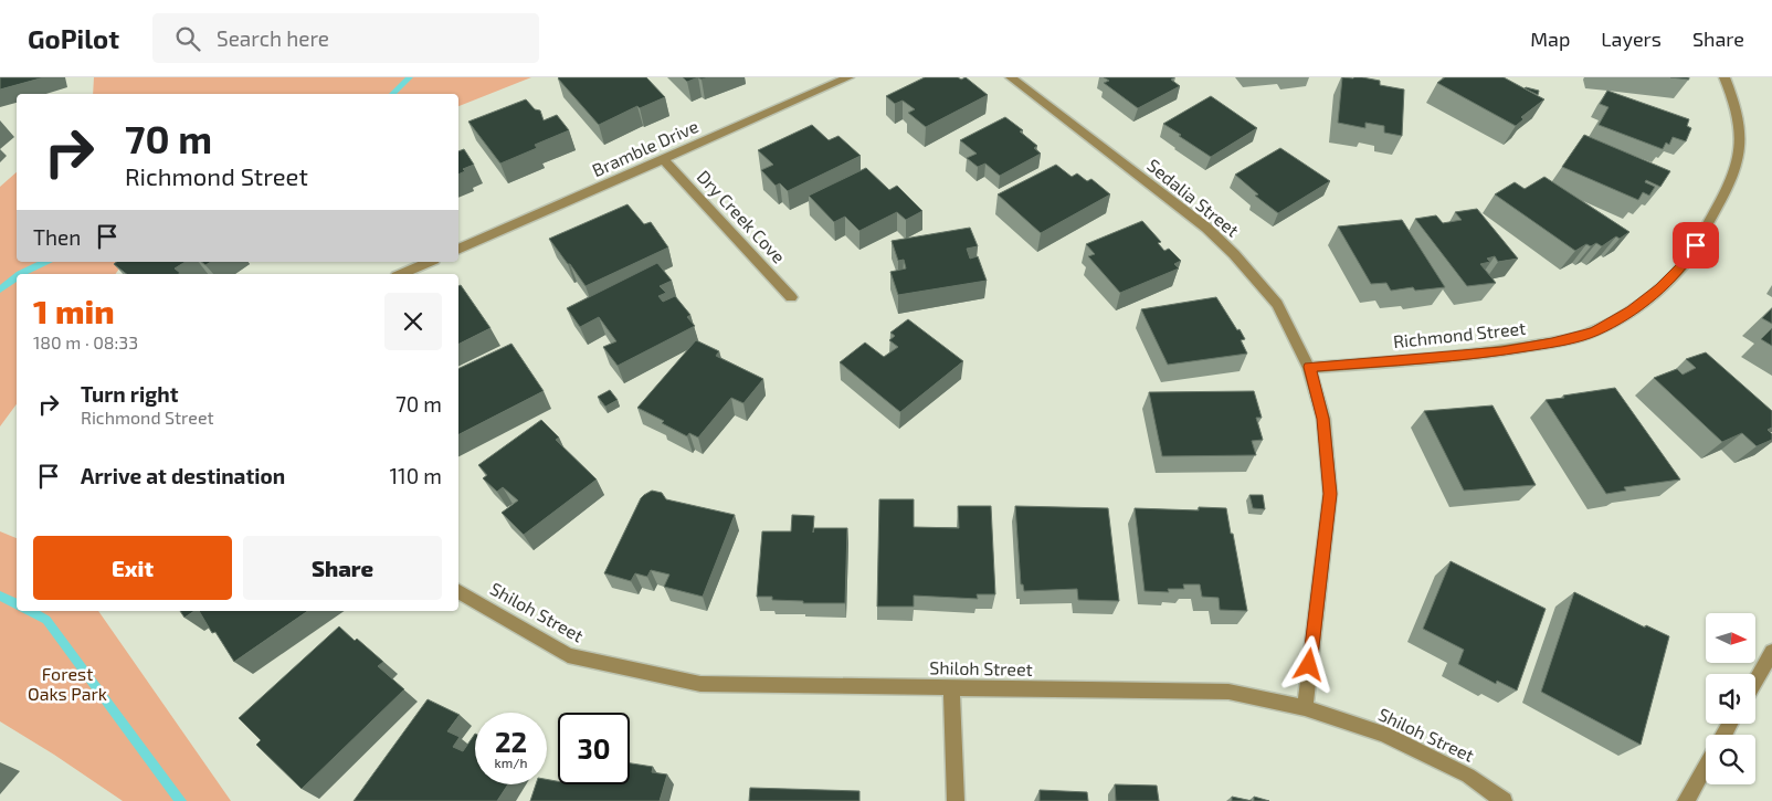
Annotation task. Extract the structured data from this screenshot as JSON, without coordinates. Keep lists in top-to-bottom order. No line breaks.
{"streets":{"street":["Bramble Drive","Sedalia Street","Dry Creek Cove","Richmond Street","Shiloh Street"]},"crossings":[["Bramble Drive","Dry Creek Cove"],["Sedalia Street","Richmond Street"],["Sedalia Street","Shiloh Street"]],"parks":["Forest Oaks Park"],"north":"right","page":{"header":"GoPilot","search":"Search here","nav":["Map","Layers","Share"],"turn":["70 m","Richmond Street"],"then":"Then","heading":["1 min","180 m · 08:33"],"list":[{"name":"Turn right","note":"Richmond Street","value":"70 m"},{"name":"Arrive at destination","value":"110 m"}],"buttons":["Exit","Share"],"speed":"22 km/h","limit":"30"}}
